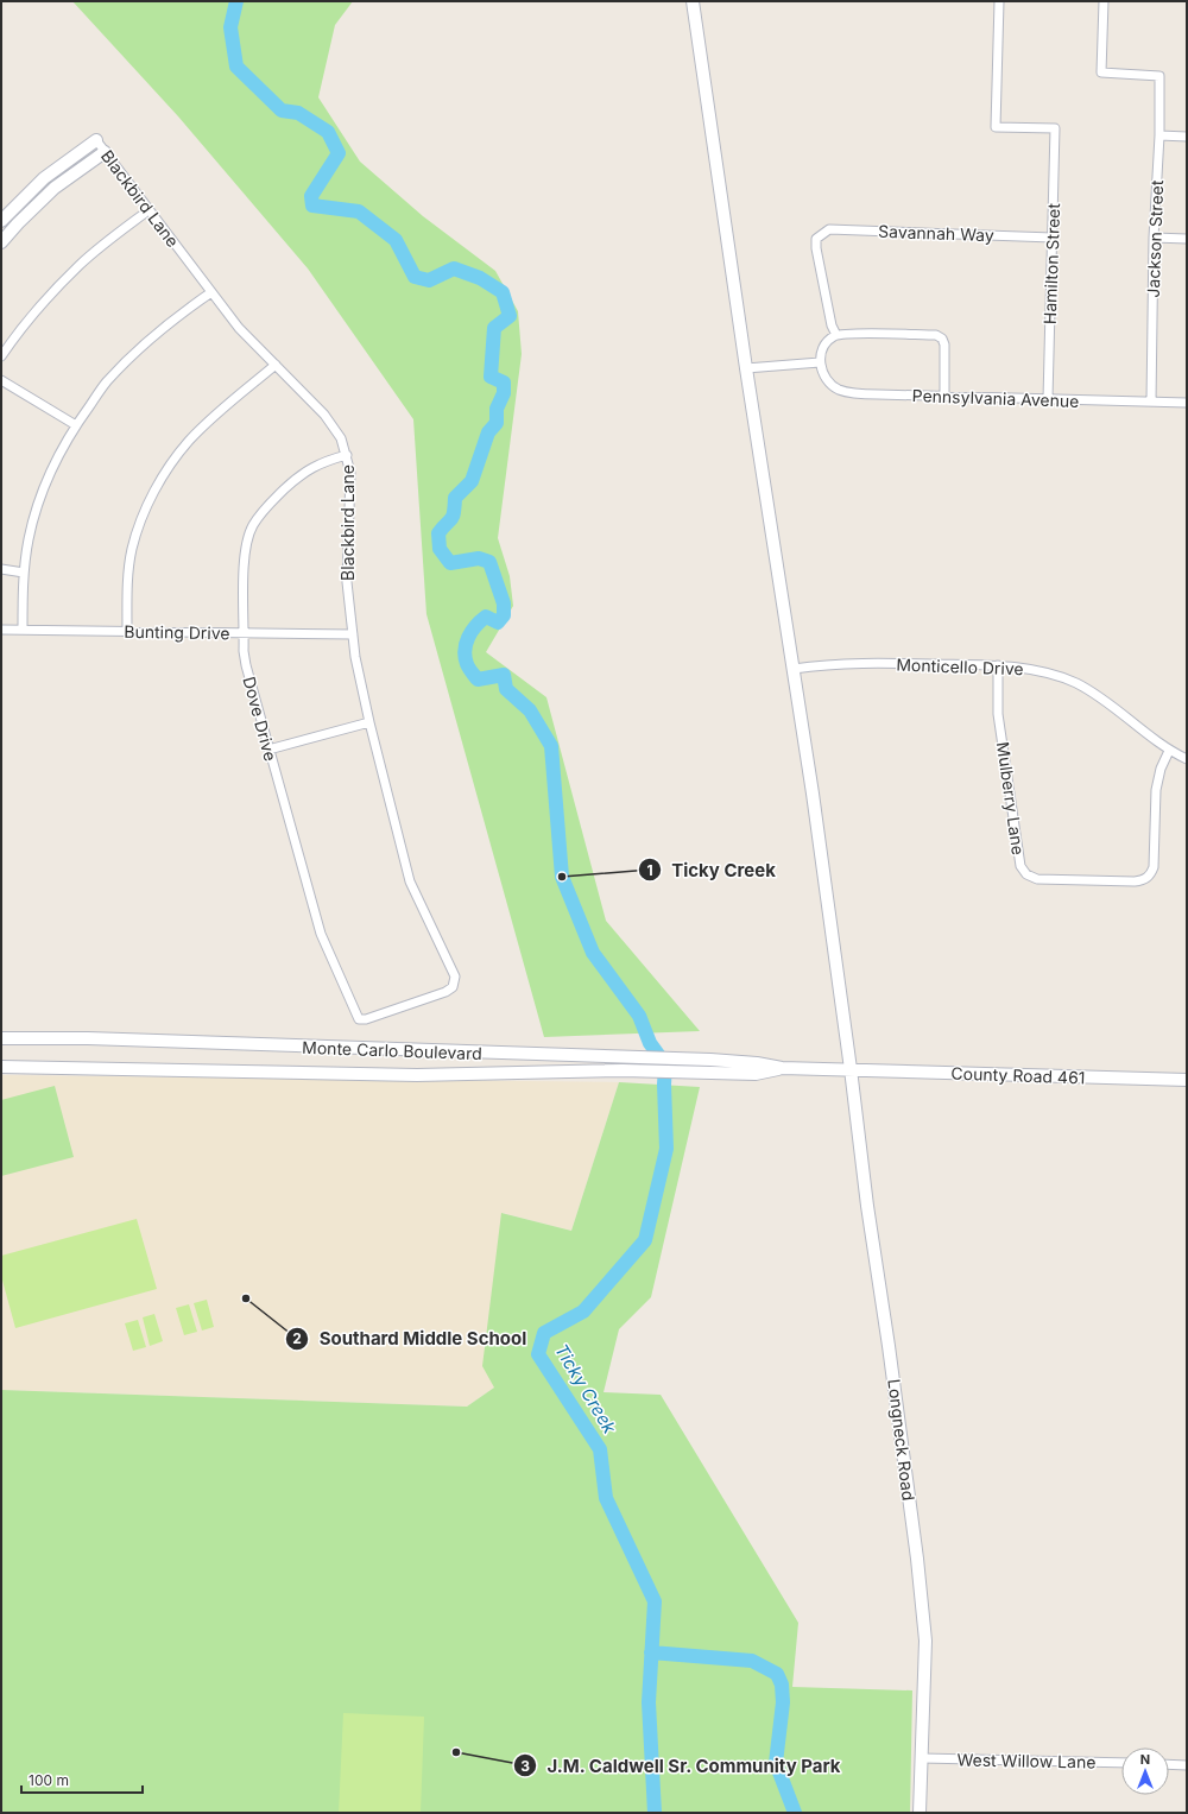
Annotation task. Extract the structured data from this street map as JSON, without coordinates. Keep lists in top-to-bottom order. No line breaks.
{"streets":{"street":["Blackbird Lane","Savannah Way","Jackson Street","Hamilton Street","Pennsylvania Avenue","Bunting Drive","Monticello Drive","Dove Drive","Mulberry Lane","Monte Carlo Boulevard","County Road 461","Longneck Road","West Willow Lane"]},"crossings":[["Blackbird Lane","Bunting Drive"],["Blackbird Lane","Dove Drive"],["Savannah Way","Hamilton Street"],["Jackson Street","Pennsylvania Avenue"],["Hamilton Street","Pennsylvania Avenue"],["Bunting Drive","Dove Drive"],["Monticello Drive","Mulberry Lane"],["Monticello Drive","Longneck Road"],["Monte Carlo Boulevard","County Road 461"],["Monte Carlo Boulevard","Longneck Road"],["County Road 461","Longneck Road"],["Longneck Road","West Willow Lane"]],"water":["Ticky Creek"],"places":["Ticky Creek","Southard Middle School","J.M. Caldwell Sr. Community Park"],"scale_bar":"100 m","north":"top"}
